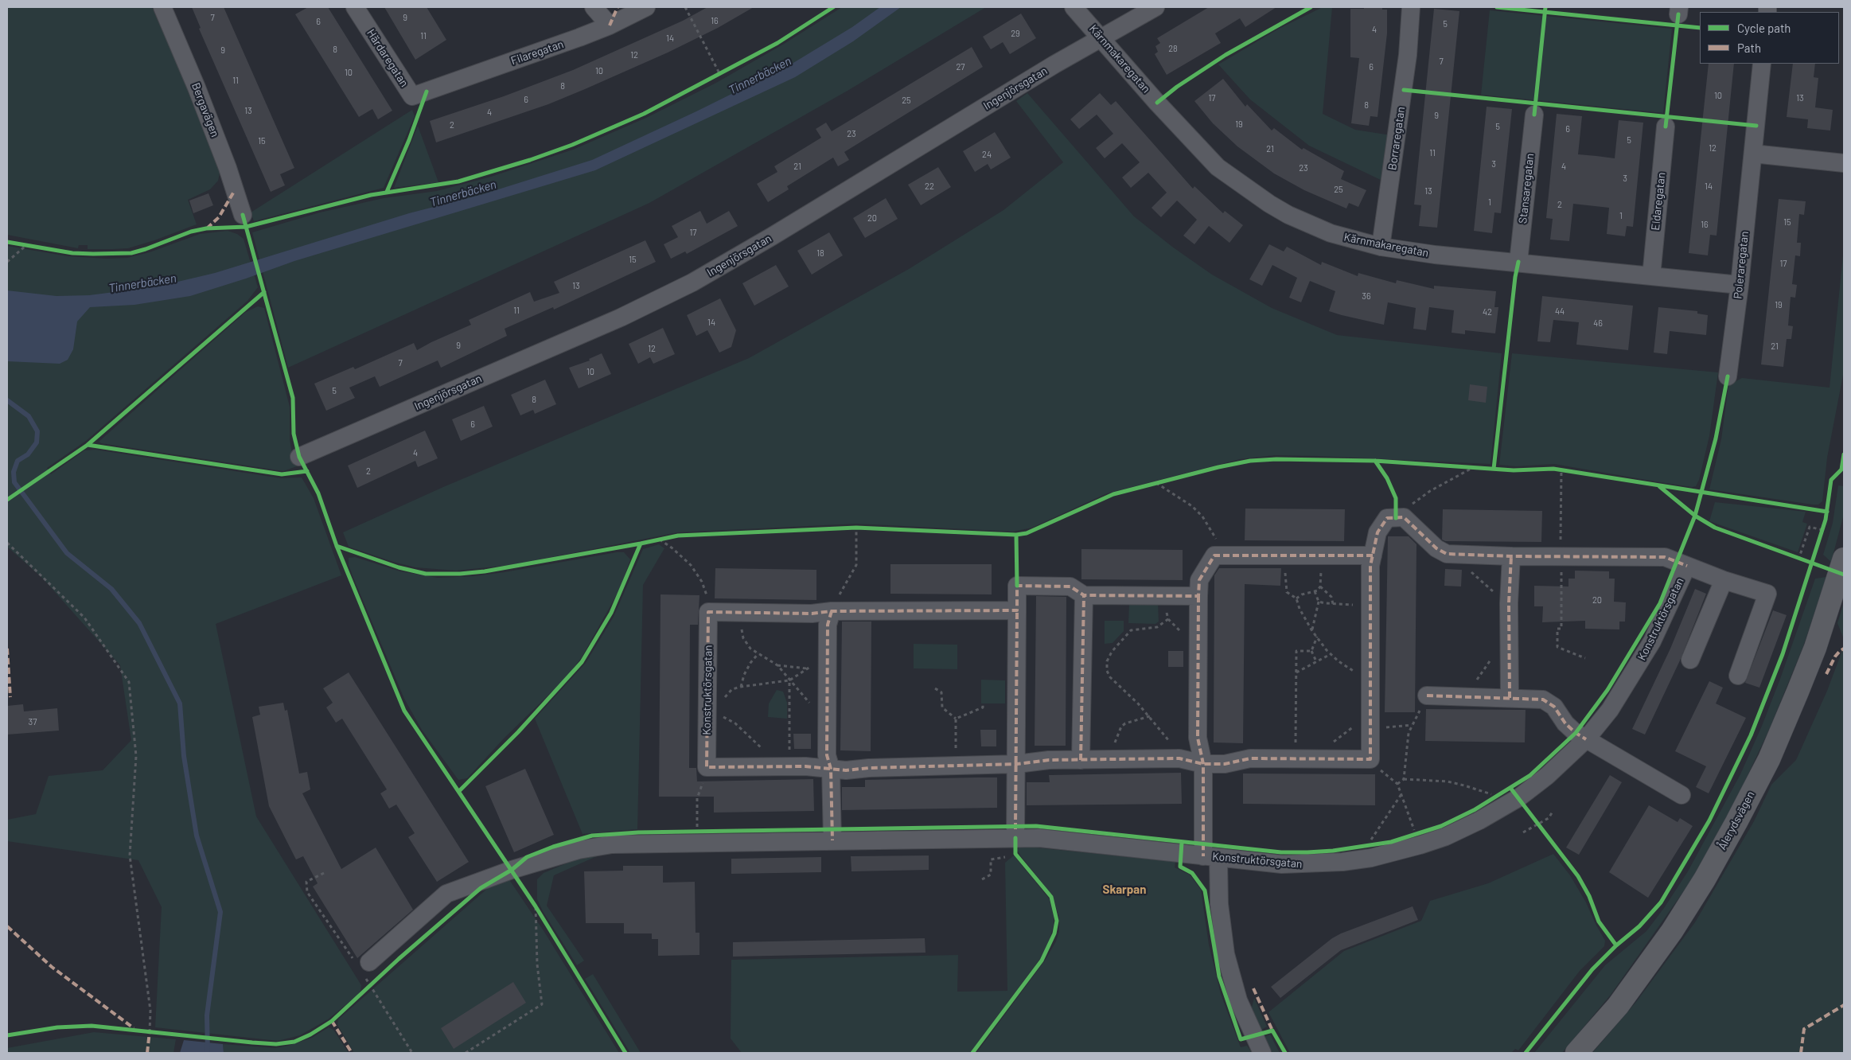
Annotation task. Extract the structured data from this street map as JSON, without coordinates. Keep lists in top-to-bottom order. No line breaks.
{"streets":{"main road":["Ålerydsvägen"],"street":["Filaregatan","Härdaregatan","Kärnmakaregatan","Ingenjörsgatan","Bergavägen","Borraregatan","Stansaregatan","Eldaregatan","Poleraregatan","Konstruktörsgatan"]},"crossings":[["Filaregatan","Härdaregatan"],["Kärnmakaregatan","Ingenjörsgatan"],["Kärnmakaregatan","Borraregatan"],["Kärnmakaregatan","Stansaregatan"],["Kärnmakaregatan","Eldaregatan"],["Kärnmakaregatan","Poleraregatan"]],"districts":["Skarpan"],"water":["Tinnerbäcken"],"house_numbers":["7","9","16","6","5","4","29","11","14","28","8","9","12","7","27","6","10","10","11","8","10","17","13","6","25","8","13","4","9","19","2","5","6","23","5","15","12","21","11","24","3","21","4","23","3","22","14","25","13","1","2","1","20","15","16","17","18","15","17","13","36","19","11","44","42","14","46","9","21","12","7","10","5","8","6","4","2","20","37"],"legend":["Cycle path","Path"]}
